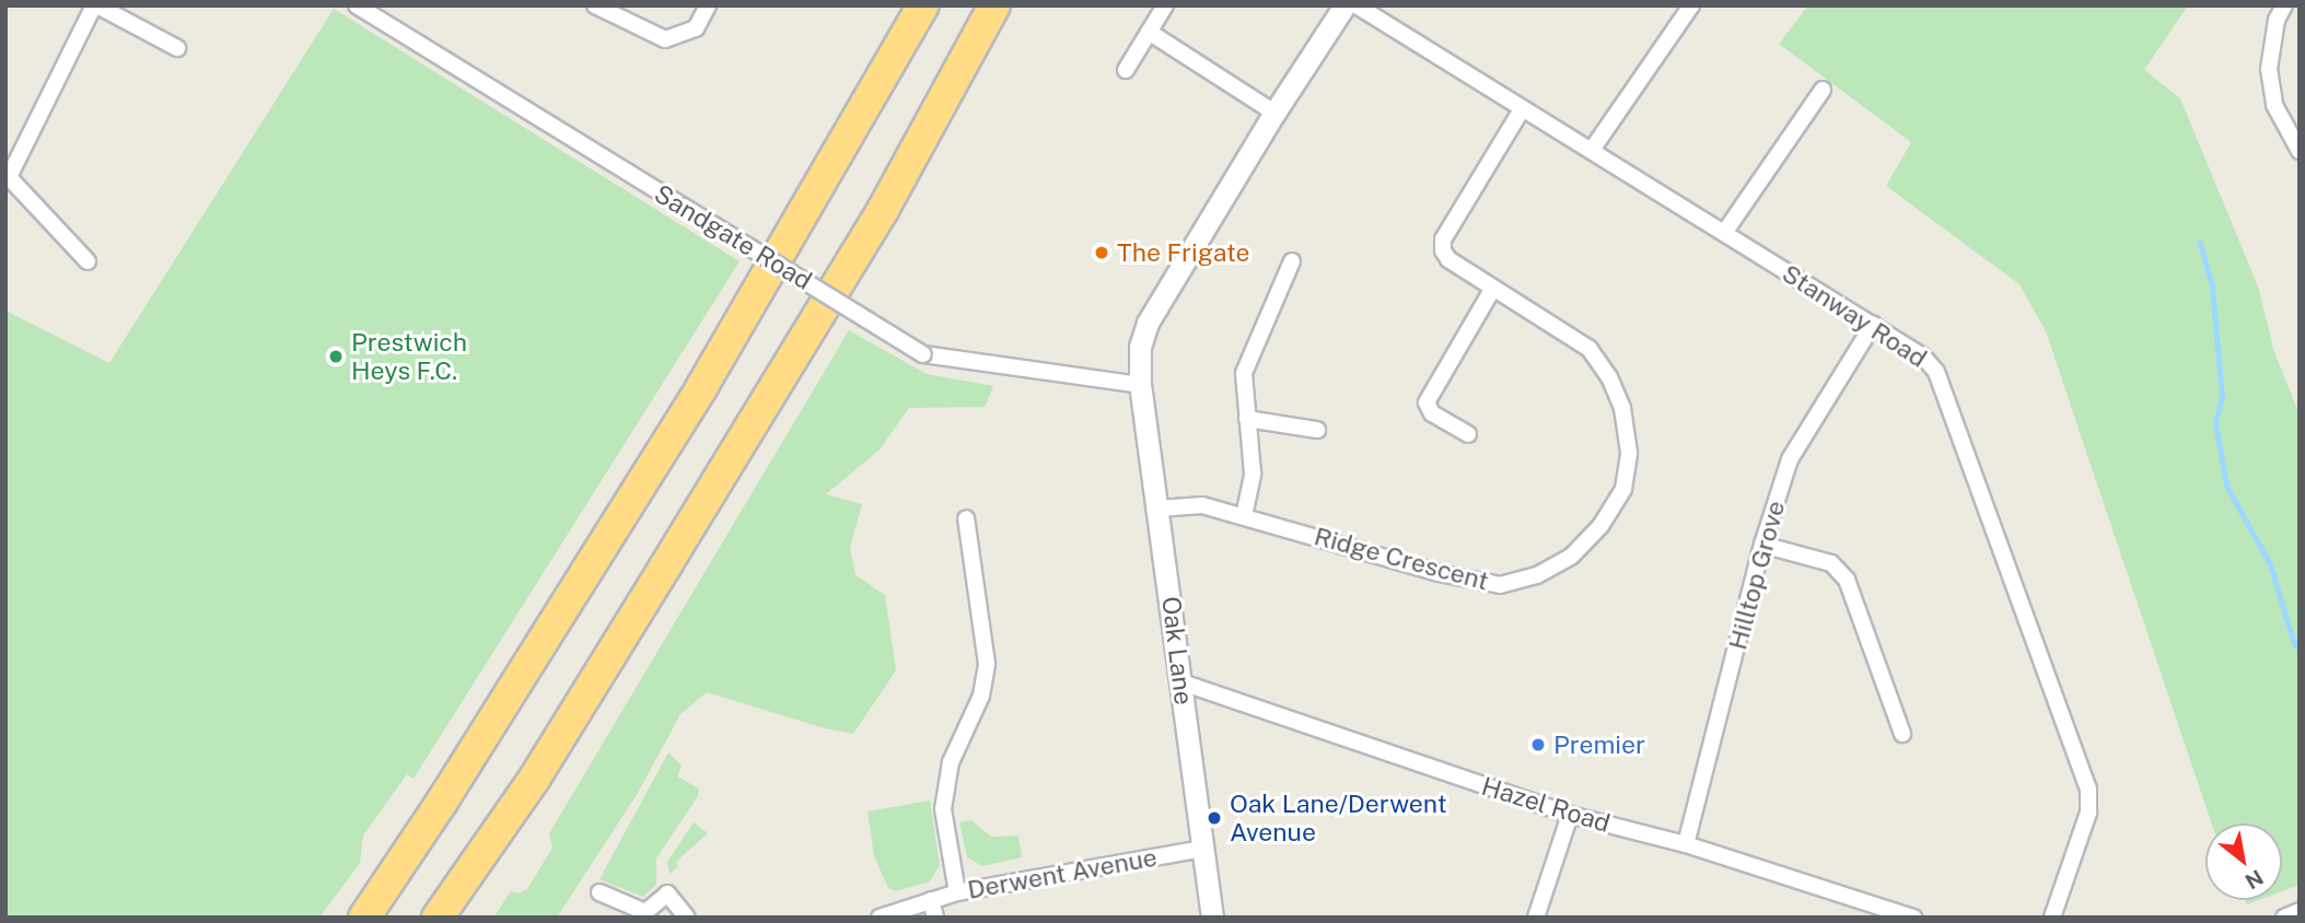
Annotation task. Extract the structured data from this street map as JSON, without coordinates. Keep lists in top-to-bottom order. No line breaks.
{"streets":{"street":["Sandgate Road","Stanway Road","Ridge Crescent","Hilltop Grove","Oak Lane","Hazel Road","Derwent Avenue"]},"crossings":[["Sandgate Road","Oak Lane"],["Stanway Road","Ridge Crescent"],["Stanway Road","Hilltop Grove"],["Ridge Crescent","Oak Lane"],["Hilltop Grove","Hazel Road"],["Oak Lane","Hazel Road"],["Oak Lane","Derwent Avenue"]],"places":["The Frigate","Prestwich Heys F.C.","Premier","Oak Lane/Derwent Avenue"],"north":"bottom right"}
